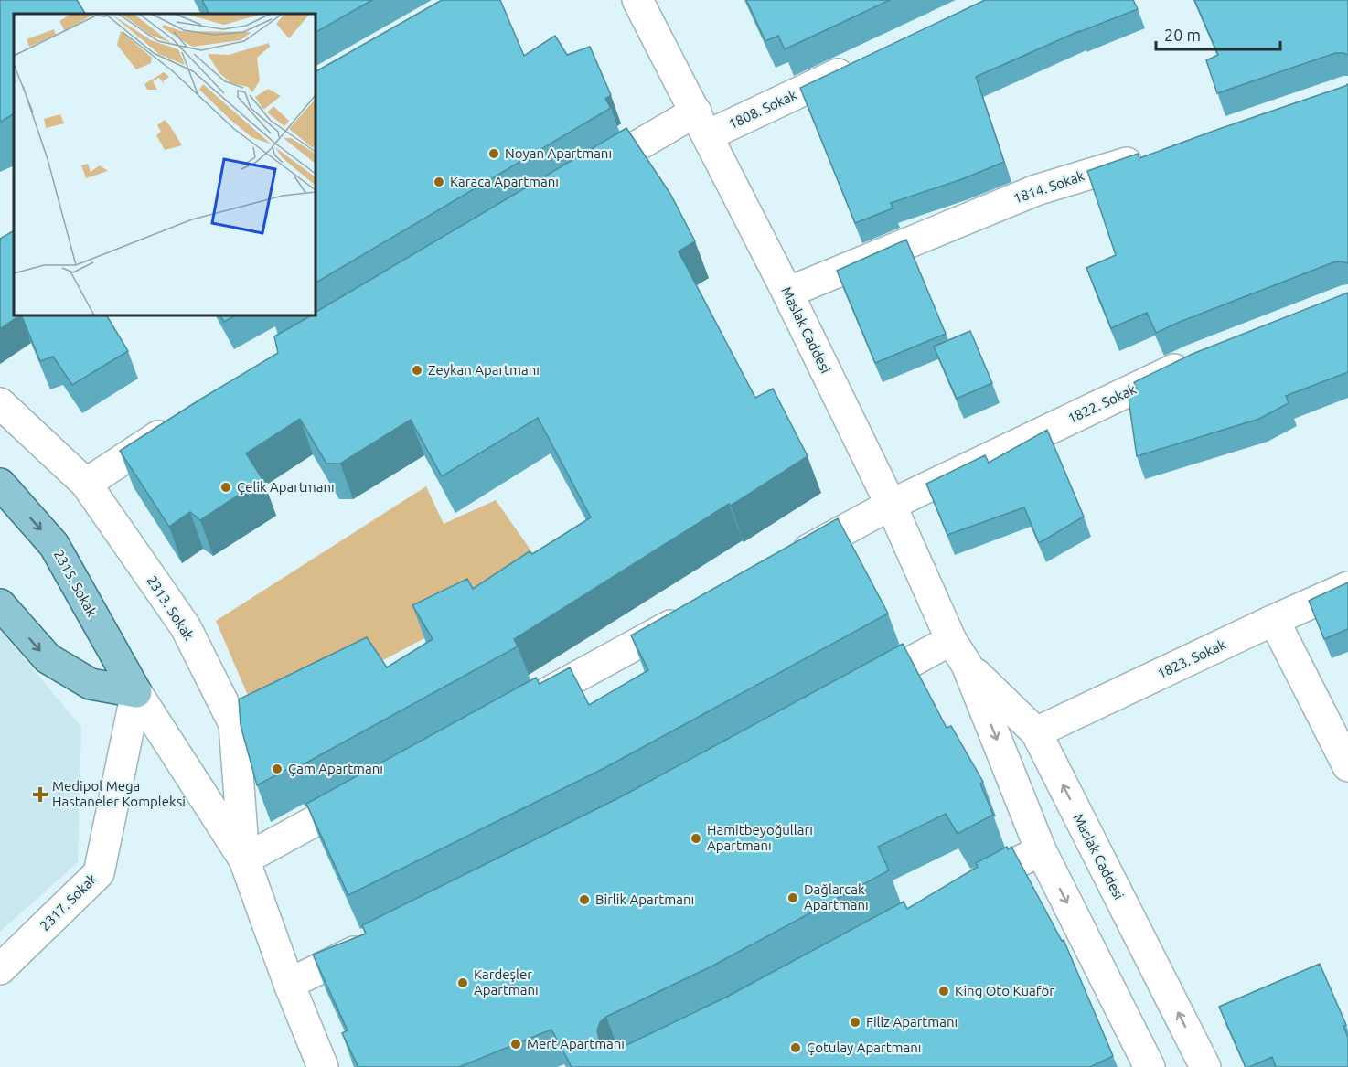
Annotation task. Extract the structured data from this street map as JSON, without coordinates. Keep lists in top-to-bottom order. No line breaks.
{"streets":{"main road":["2315. Sokak"],"street":["1808. Sokak","1814. Sokak","Maslak Caddesi","1822. Sokak","2313. Sokak","1823. Sokak","2317. Sokak"]},"crossings":[["1808. Sokak","Maslak Caddesi"],["1814. Sokak","Maslak Caddesi"],["Maslak Caddesi","1822. Sokak"],["Maslak Caddesi","1823. Sokak"],["2315. Sokak","2313. Sokak"],["2315. Sokak","2317. Sokak"],["2313. Sokak","2317. Sokak"]],"one_way":["2315. Sokak"],"places":{"other":["Noyan Apartmanı","Karaca Apartmanı","Zeykan Apartmanı","Çelik Apartmanı","Çam Apartmanı","Hamitbeyoğulları Apartmanı","Dağlarcak Apartmanı","Birlik Apartmanı","Kardeşler Apartmanı","King Oto Kuaför","Filiz Apartmanı","Mert Apartmanı","Çotulay Apartmanı"],"health":["Medipol Mega Hastaneler Kompleksi"]},"scale_bar":"20 m"}
